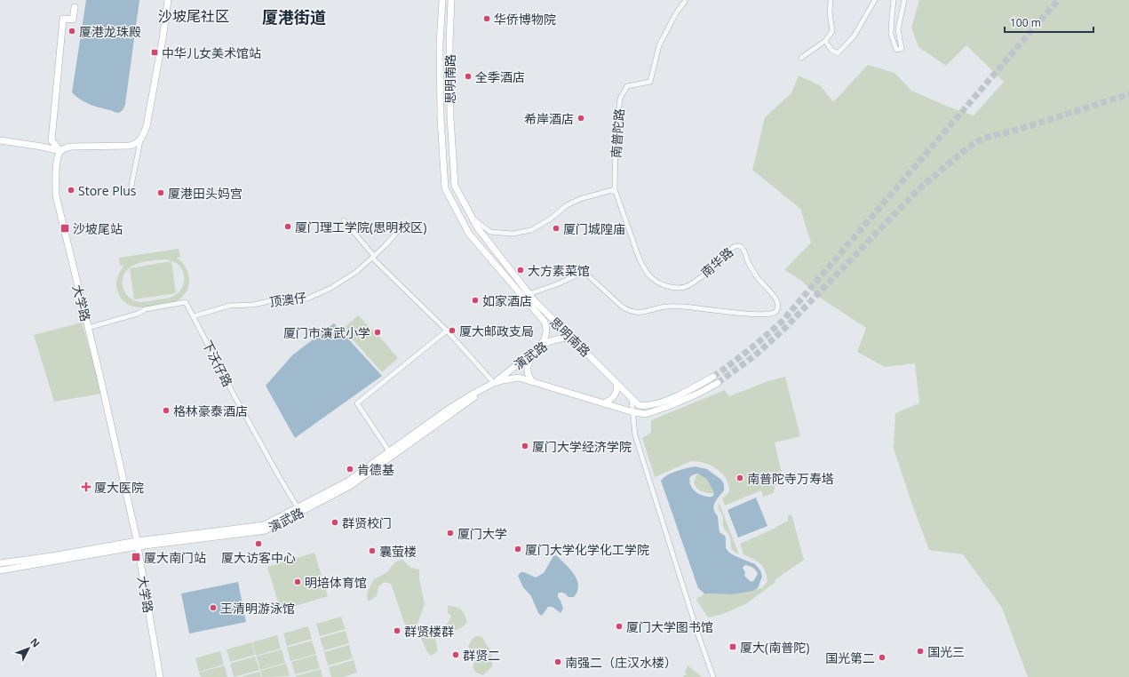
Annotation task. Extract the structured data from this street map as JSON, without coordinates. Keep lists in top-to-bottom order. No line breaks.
{"streets":{"main road":["思明南路","大学路","演武路"],"street":["南普陀路","南华路","顶澳仔","下沃仔路"]},"crossings":[["思明南路","南华路"],["思明南路","演武路"],["南普陀路","南华路"],["顶澳仔","下沃仔路"],["大学路","演武路"],["大学路","下沃仔路"],["演武路","下沃仔路"]],"districts":["沙坡尾社区","厦港街道"],"places":{"other":["华侨博物院","厦港龙珠殿","全季酒店","希岸酒店","Store Plus","厦港田头妈宫","厦门理工学院(思明校区)","厦门城隍庙","大方素菜馆","如家酒店","厦大邮政支局","厦门市演武小学","格林豪泰酒店","厦门大学经济学院","肯德基","南普陀寺万寿塔","群贤校门","厦门大学","厦大访客中心","厦门大学化学化工学院","囊萤楼","明培体育馆","王清明游泳馆","厦门大学图书馆","群贤楼群","国光三","群贤二","国光第二","南强二（庄汉水楼）"],"transit":["中华儿女美术馆站","沙坡尾站","厦大南门站","厦大(南普陀)"],"health":["厦大医院"]},"scale_bar":"100 m","north":"top right"}
